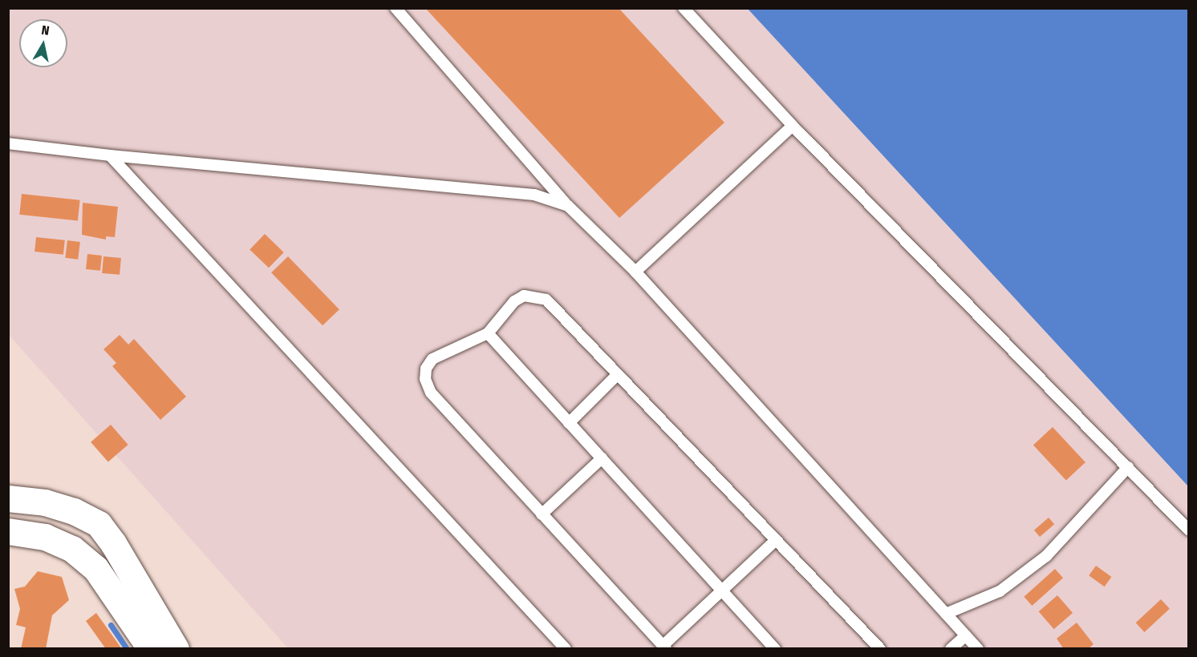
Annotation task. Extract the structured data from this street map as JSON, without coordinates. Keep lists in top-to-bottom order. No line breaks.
{"north":"top"}
